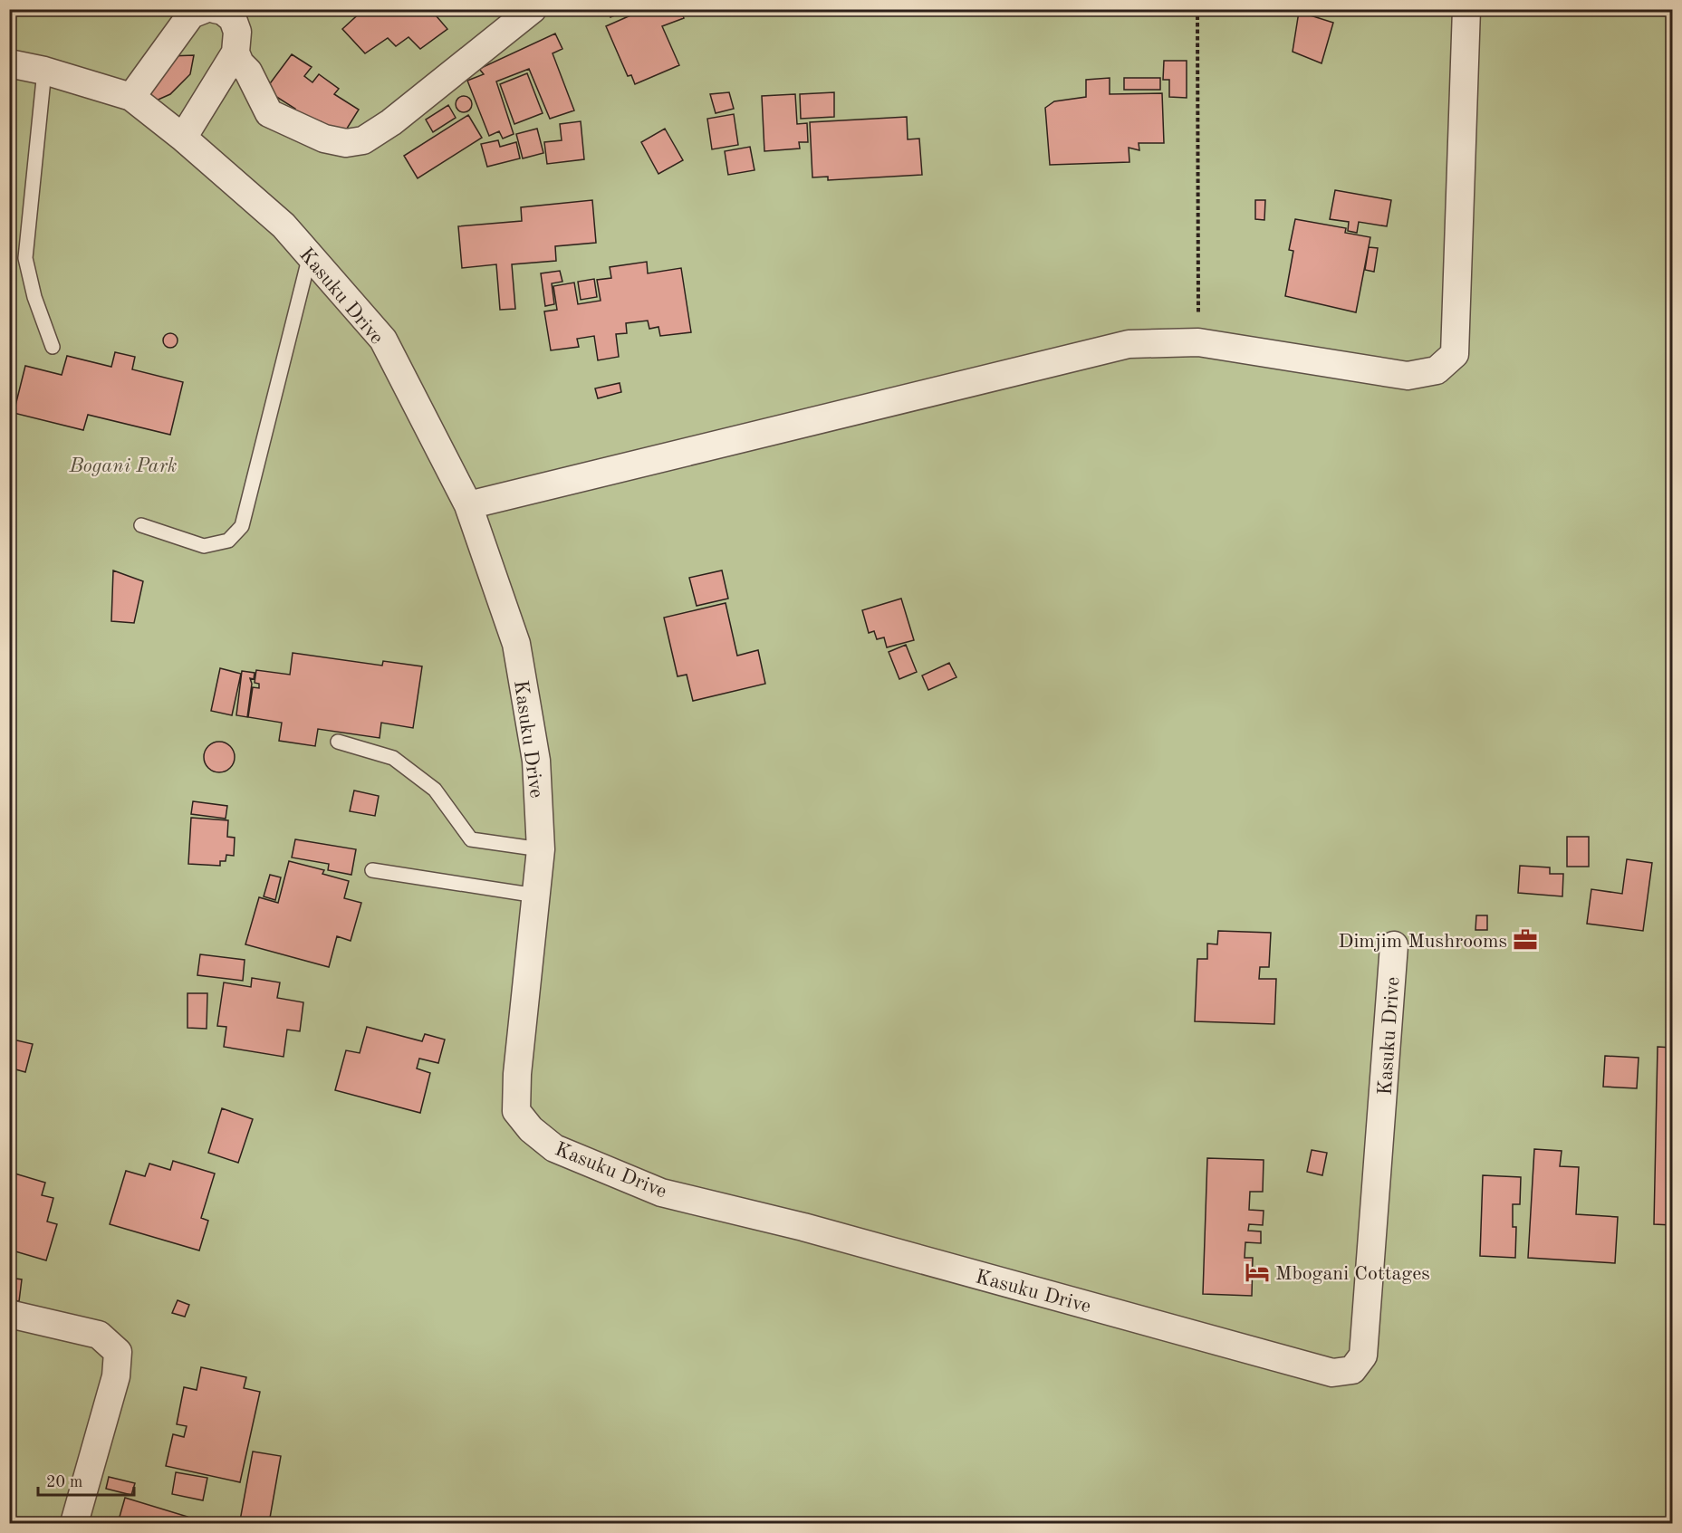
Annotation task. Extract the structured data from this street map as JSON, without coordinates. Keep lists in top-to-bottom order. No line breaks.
{"streets":{"street":["Kasuku Drive"]},"parks":["Bogani Park"],"places":{"office":["Dimjim Mushrooms"],"hotel":["Mbogani Cottages"]},"scale_bar":"20 m"}
